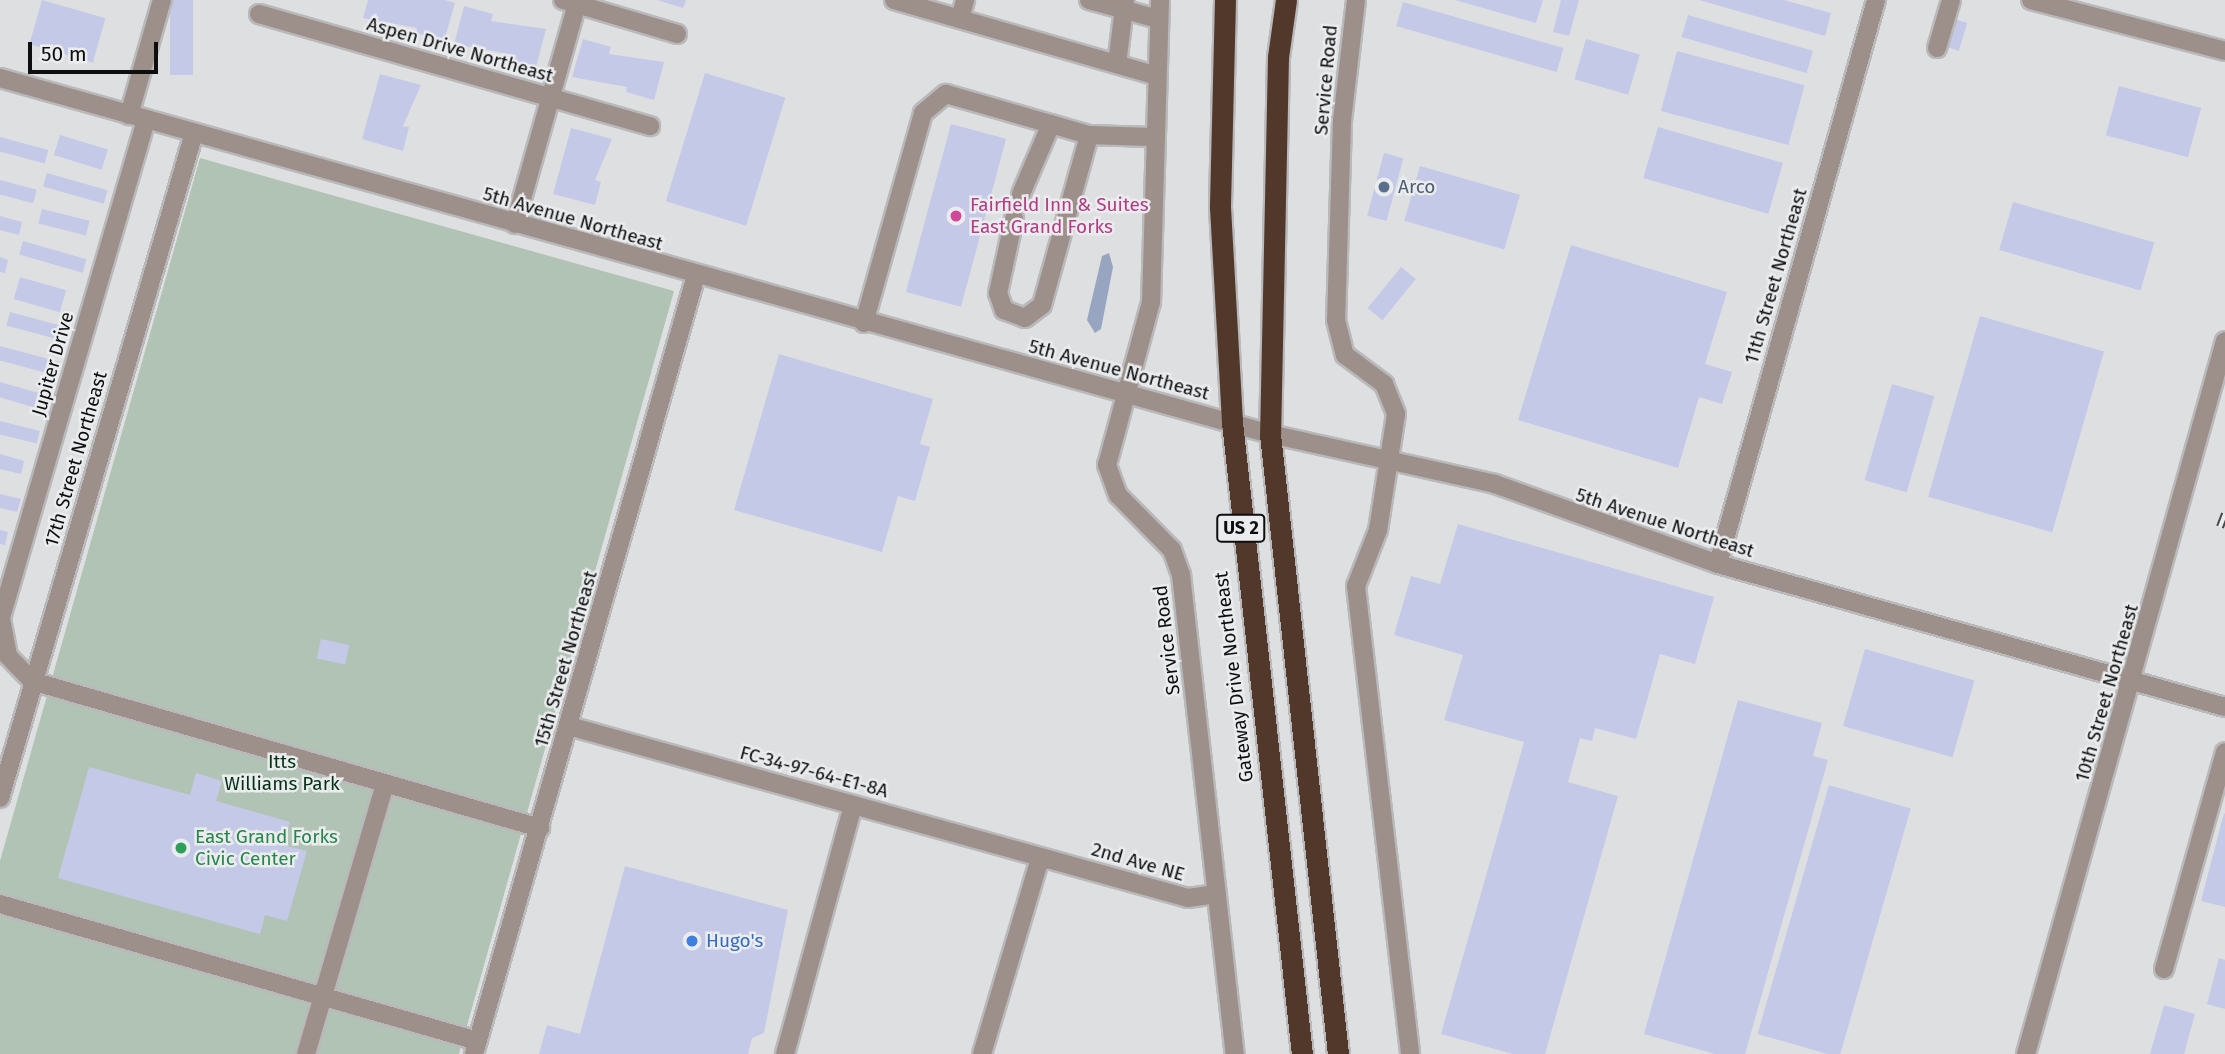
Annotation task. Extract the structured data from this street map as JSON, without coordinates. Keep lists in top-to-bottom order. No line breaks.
{"streets":{"highway":["US 2","Gateway Drive Northeast"],"street":["Aspen Drive Northeast","Service Road","5th Avenue Northeast","11th Street Northeast","Jupiter Drive","17th Street Northeast","15th Street Northeast","10th Street Northeast","FC-34-97-64-E1-8A","2nd Ave NE"]},"crossings":[["Service Road","5th Avenue Northeast"],["Service Road","2nd Ave NE"],["5th Avenue Northeast","11th Street Northeast"],["5th Avenue Northeast","Jupiter Drive"],["5th Avenue Northeast","17th Street Northeast"],["5th Avenue Northeast","US 2"],["5th Avenue Northeast","15th Street Northeast"],["5th Avenue Northeast","Gateway Drive Northeast"],["5th Avenue Northeast","10th Street Northeast"],["15th Street Northeast","FC-34-97-64-E1-8A"],["FC-34-97-64-E1-8A","2nd Ave NE"]],"parks":["Itts Williams Park"],"places":["Arco","Fairfield Inn & Suites East Grand Forks","East Grand Forks Civic Center","Hugo's"],"scale_bar":"50 m"}
